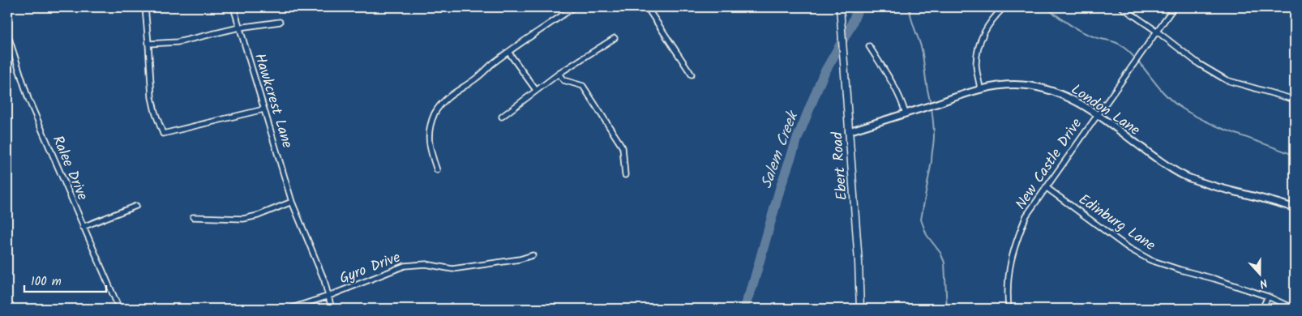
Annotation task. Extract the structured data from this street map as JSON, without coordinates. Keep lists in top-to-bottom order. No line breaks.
{"streets":{"main road":["Ebert Road"],"street":["Hawkcrest Lane","London Lane","New Castle Drive","Ralee Drive","Edinburg Lane","Gyro Drive"]},"crossings":[["Hawkcrest Lane","Gyro Drive"],["London Lane","New Castle Drive"],["London Lane","Ebert Road"],["New Castle Drive","Edinburg Lane"]],"water":["Salem Creek"],"scale_bar":"100 m","north":"bottom"}
